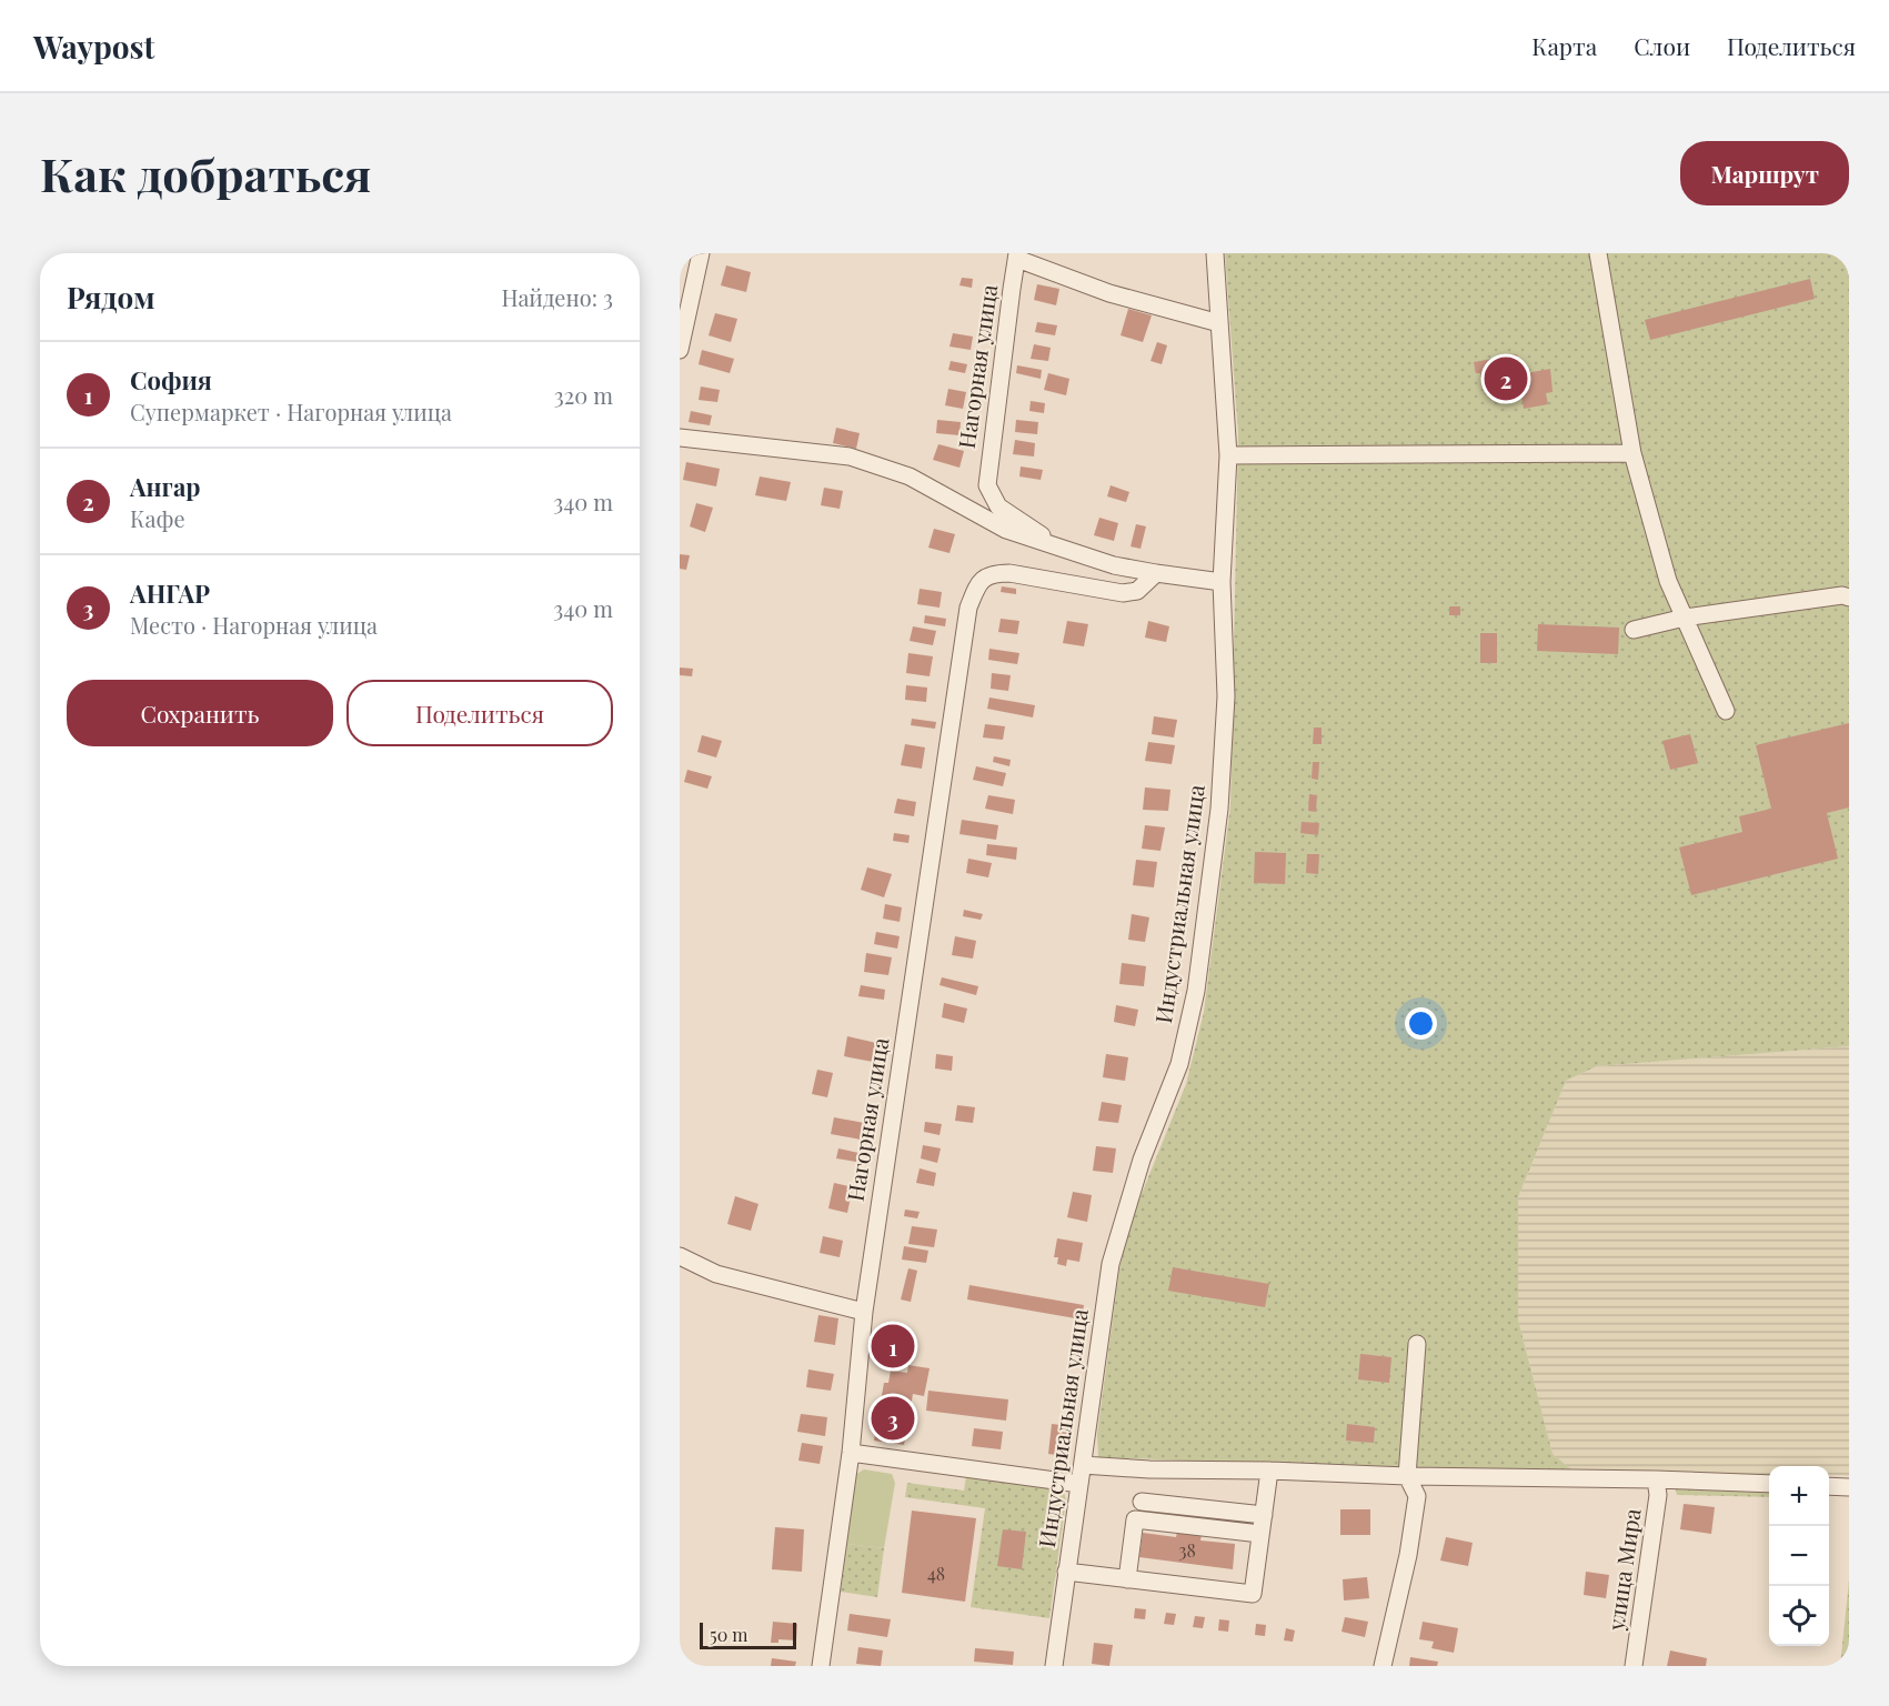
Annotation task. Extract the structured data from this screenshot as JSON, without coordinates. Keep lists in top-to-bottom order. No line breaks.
{"streets":{"street":["Нагорная улица","Индустриальная улица","улица Мира"]},"house_numbers":["38","48"],"scale_bar":"50 m","page":{"header":"Waypost","nav":["Карта","Слои","Поделиться"],"buttons":["Маршрут",["Сохранить","Поделиться"]],"title":"Как добраться","heading":["Рядом","Найдено: 3"],"list":[{"mark":"1","name":"София","note":"Супермаркет · Нагорная улица","value":"320 m"},{"mark":"2","name":"Ангар","note":"Кафе","value":"340 m"},{"mark":"3","name":"АНГАР","note":"Место · Нагорная улица","value":"340 m"}],"pins":["2","1","3"],"map_buttons":["+","−"],"scale":"50 m"}}
